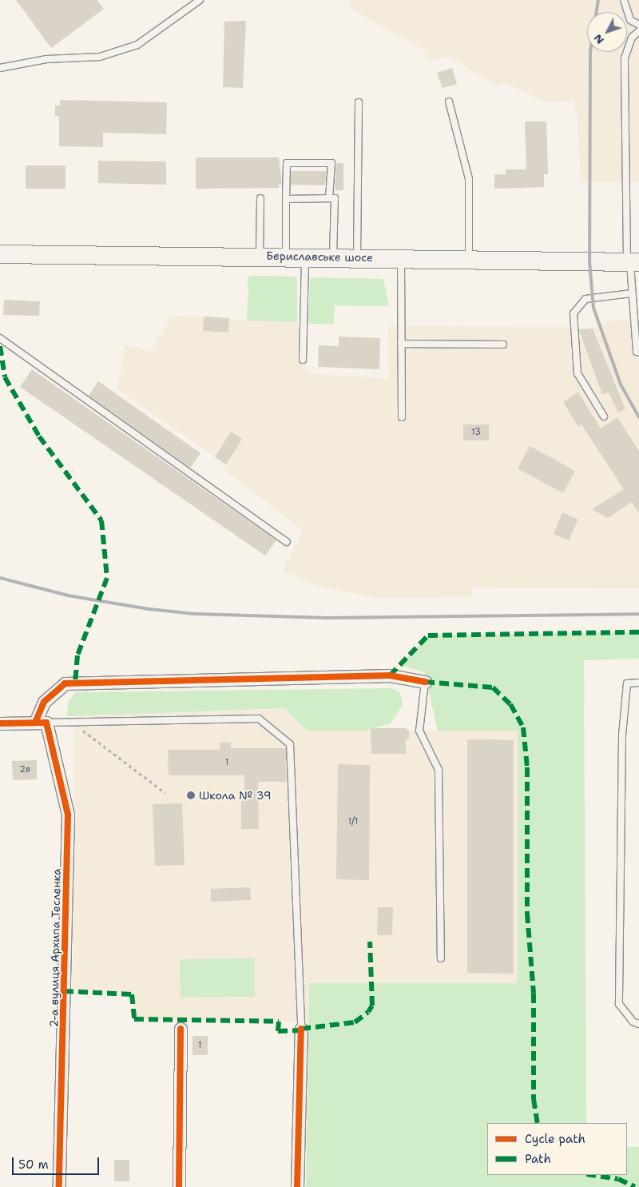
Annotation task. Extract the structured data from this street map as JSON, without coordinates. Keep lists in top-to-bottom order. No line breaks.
{"streets":{"main road":["Бериславське шосе"],"street":["2-а вулиця Архипа Тесленка"]},"places":["Школа № 39"],"house_numbers":["13","1","2в","1/1","1"],"legend":["Cycle path","Path"],"scale_bar":"50 m","north":"bottom left"}
